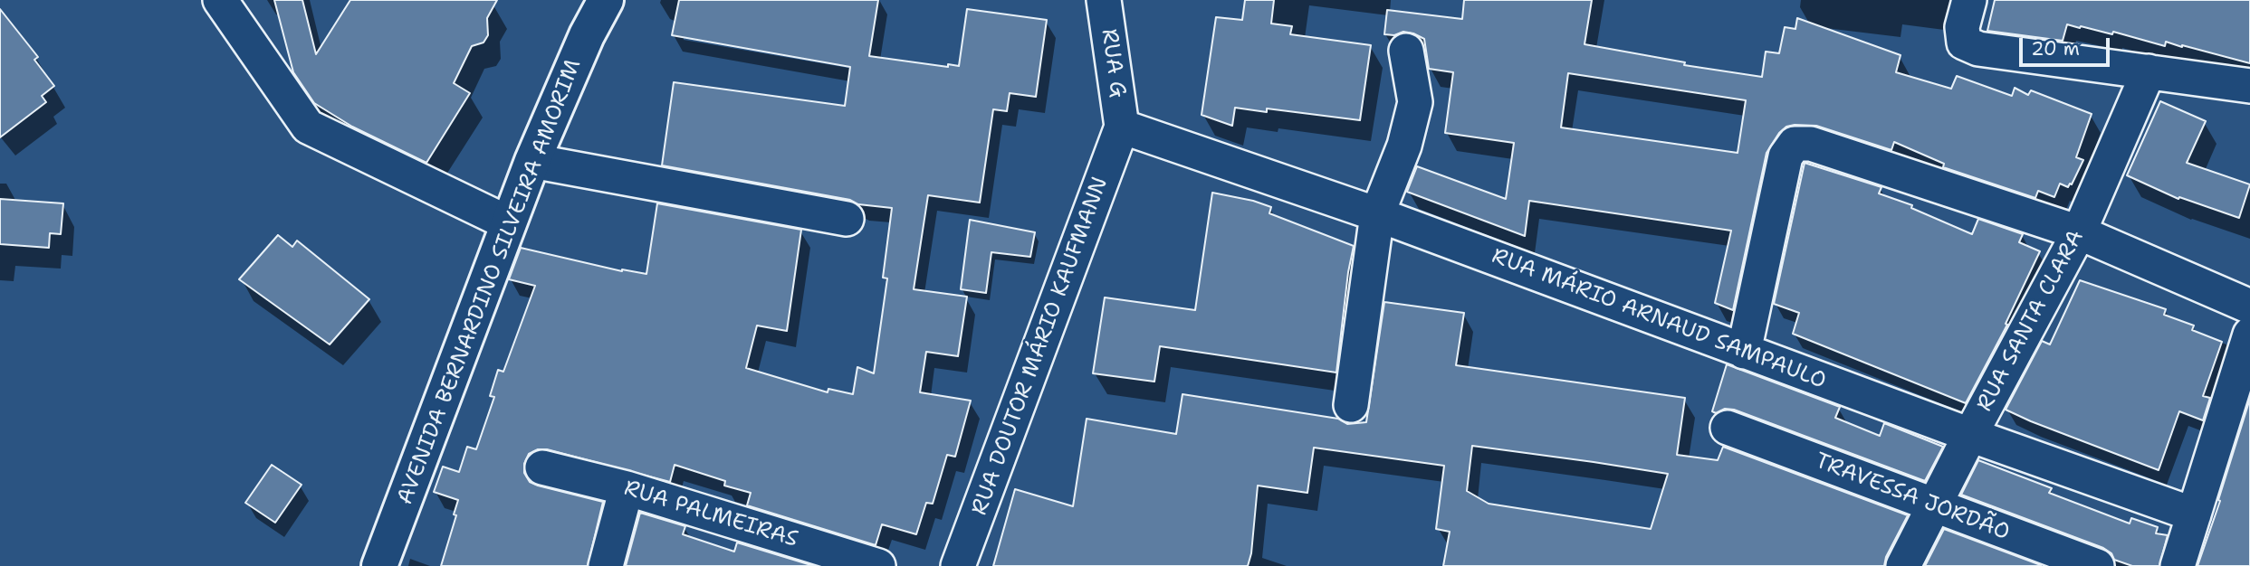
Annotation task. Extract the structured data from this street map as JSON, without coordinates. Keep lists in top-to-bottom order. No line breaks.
{"streets":{"main road":["AVENIDA BERNARDINO SILVEIRA AMORIM"],"street":["RUA G","RUA MÁRIO ARNAUD SAMPAULO","RUA SANTA CLARA","RUA DOUTOR MÁRIO KAUFMANN","TRAVESSA JORDÃO","RUA PALMEIRAS"]},"crossings":[["RUA G","RUA MÁRIO ARNAUD SAMPAULO"],["RUA G","RUA DOUTOR MÁRIO KAUFMANN"],["RUA MÁRIO ARNAUD SAMPAULO","RUA SANTA CLARA"],["RUA MÁRIO ARNAUD SAMPAULO","RUA DOUTOR MÁRIO KAUFMANN"],["RUA SANTA CLARA","TRAVESSA JORDÃO"]],"scale_bar":"20 m"}
